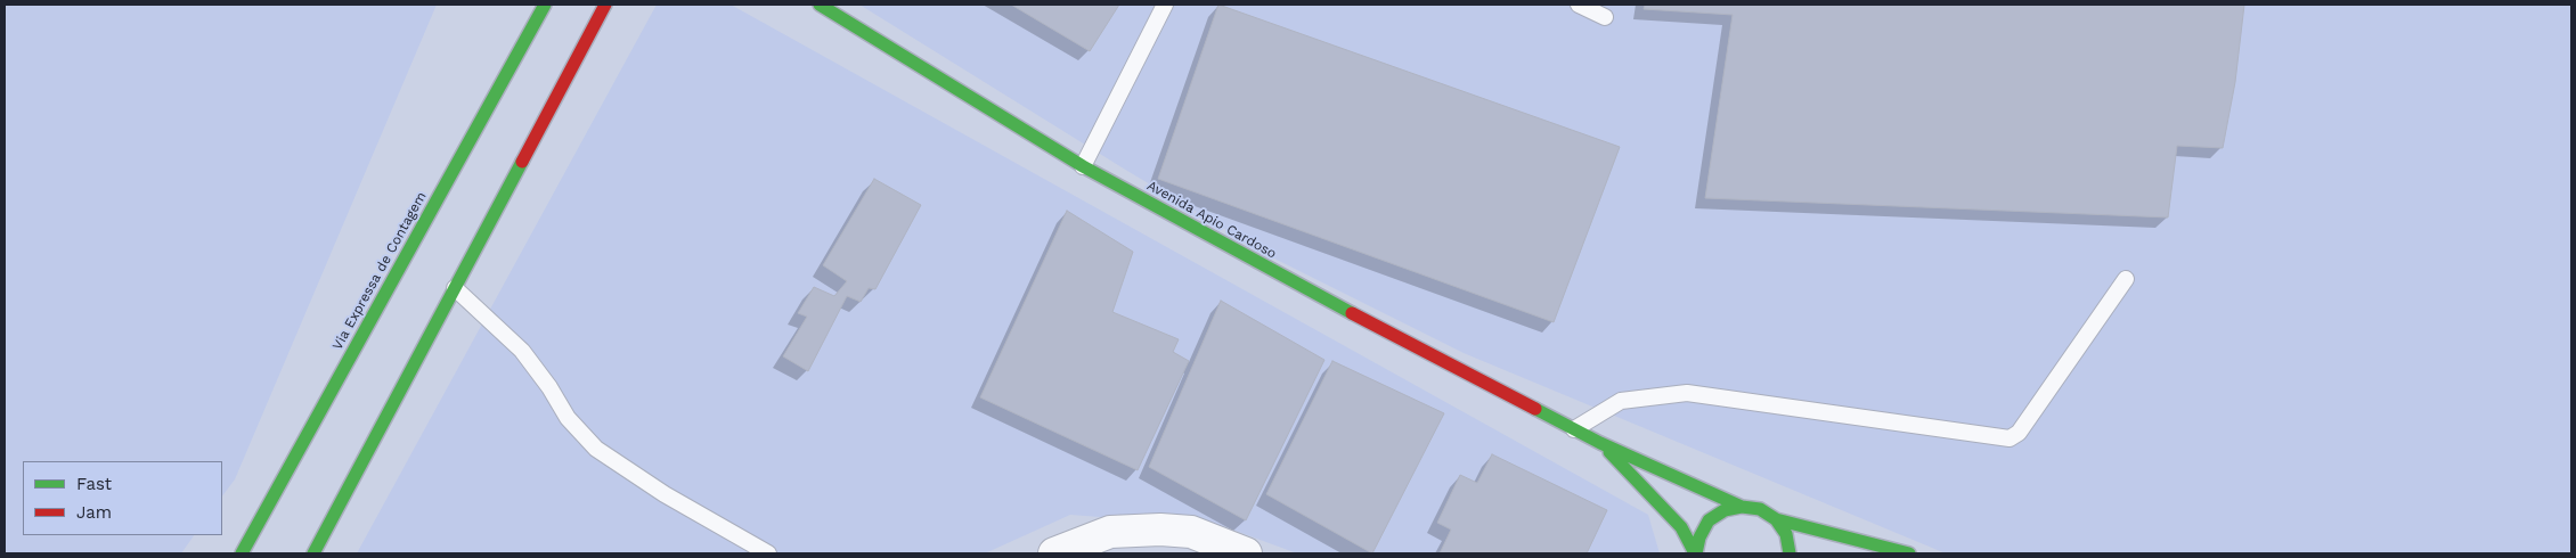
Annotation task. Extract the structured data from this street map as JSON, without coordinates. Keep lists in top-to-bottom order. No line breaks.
{"streets":{"main road":["Avenida Apio Cardoso","Via Expressa de Contagem"]},"legend":["Fast","Jam"]}
